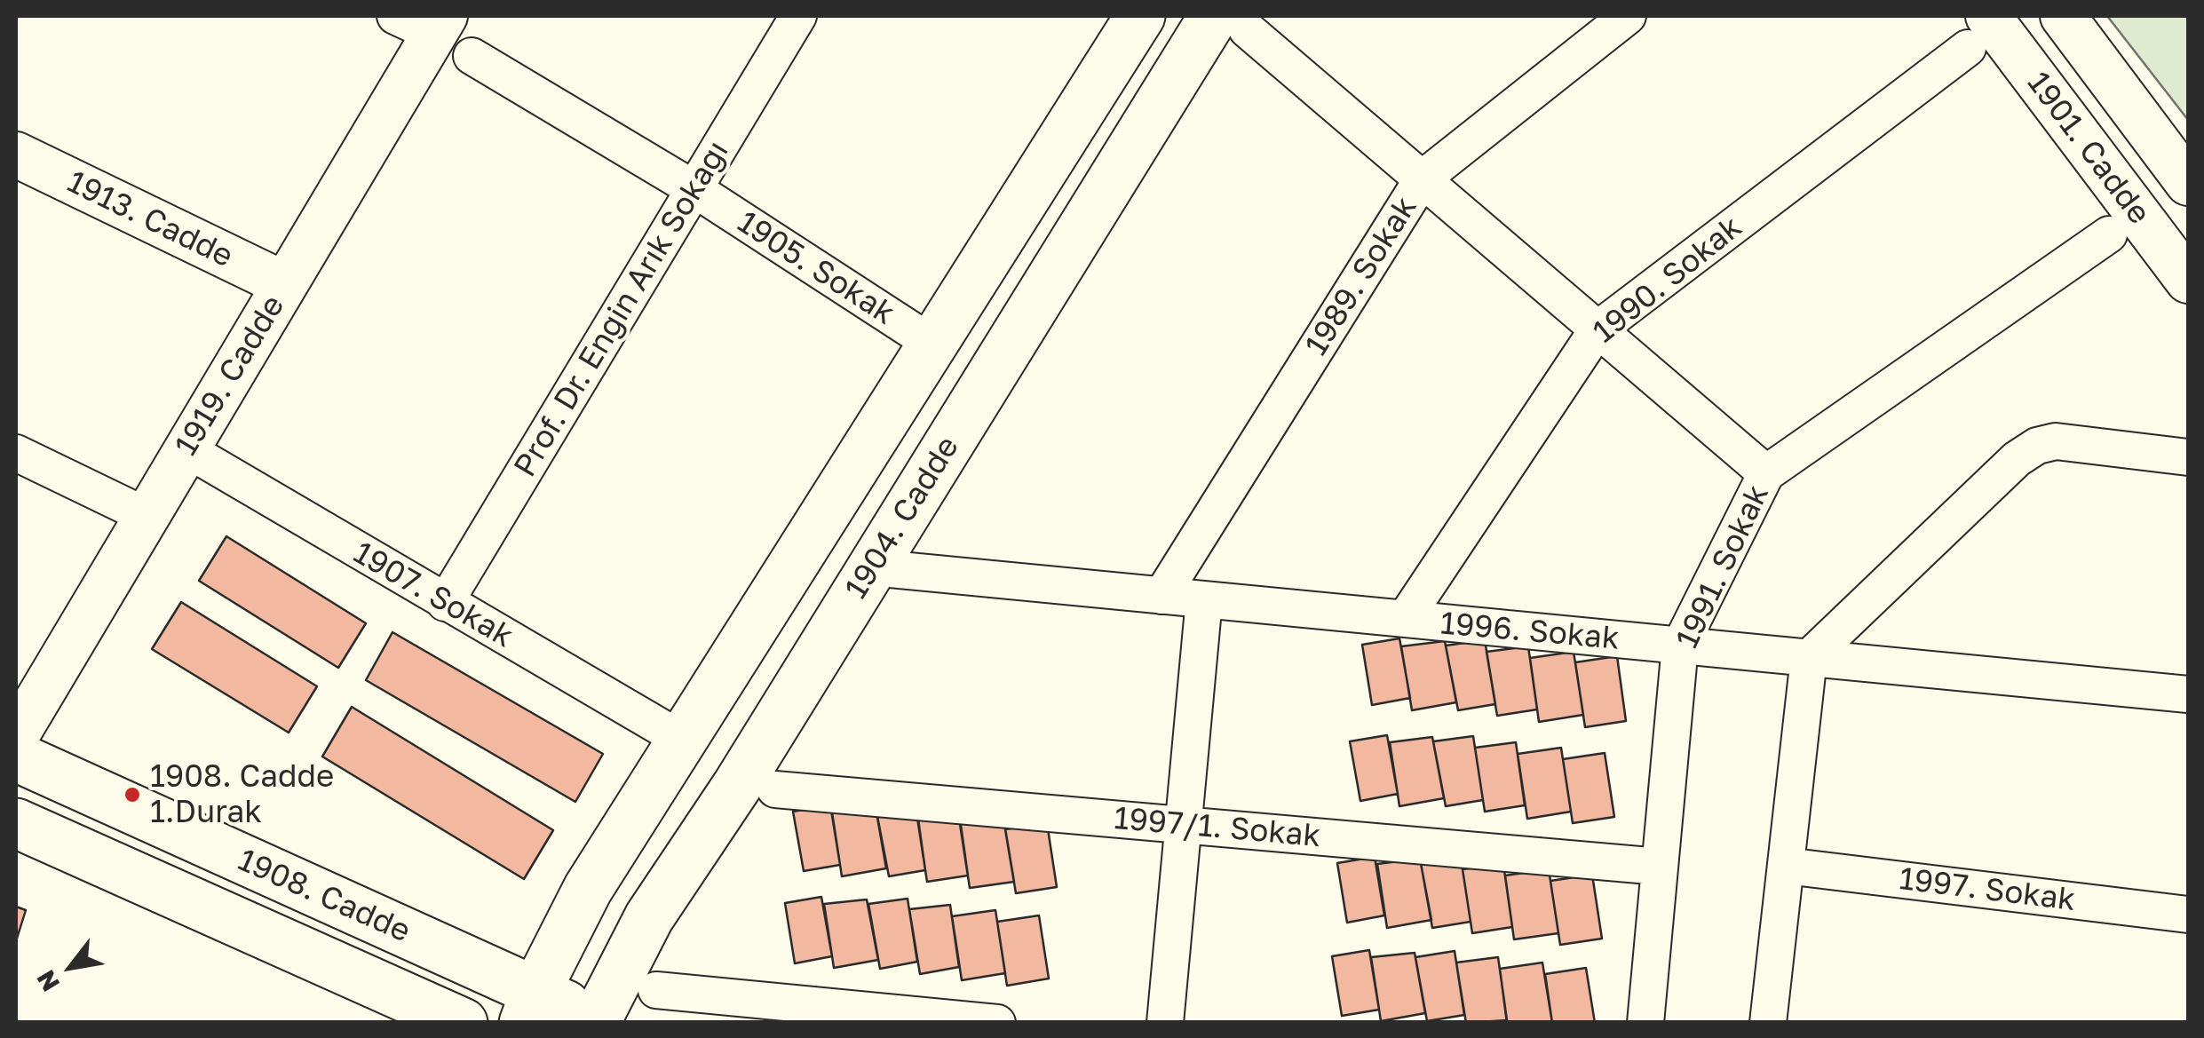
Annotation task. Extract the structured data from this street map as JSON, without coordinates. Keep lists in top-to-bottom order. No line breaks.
{"streets":{"main road":["1904. Cadde","1908. Cadde"],"street":["1901. Cadde","1913. Cadde","1905. Sokak","1989. Sokak","1990. Sokak","Prof. Dr. Engin Arık Sokağı","1919. Cadde","1991. Sokak","1907. Sokak","1996. Sokak","1997/1. Sokak","1997. Sokak"]},"crossings":[["1901. Cadde","1990. Sokak"],["1913. Cadde","1919. Cadde"],["1905. Sokak","Prof. Dr. Engin Arık Sokağı"],["1989. Sokak","1996. Sokak"],["1990. Sokak","1996. Sokak"],["Prof. Dr. Engin Arık Sokağı","1907. Sokak"],["1919. Cadde","1907. Sokak"],["1904. Cadde","1996. Sokak"],["1904. Cadde","1908. Cadde"],["1991. Sokak","1996. Sokak"],["1991. Sokak","1997/1. Sokak"]],"places":["1908. Cadde 1.Durak"],"north":"bottom left"}
